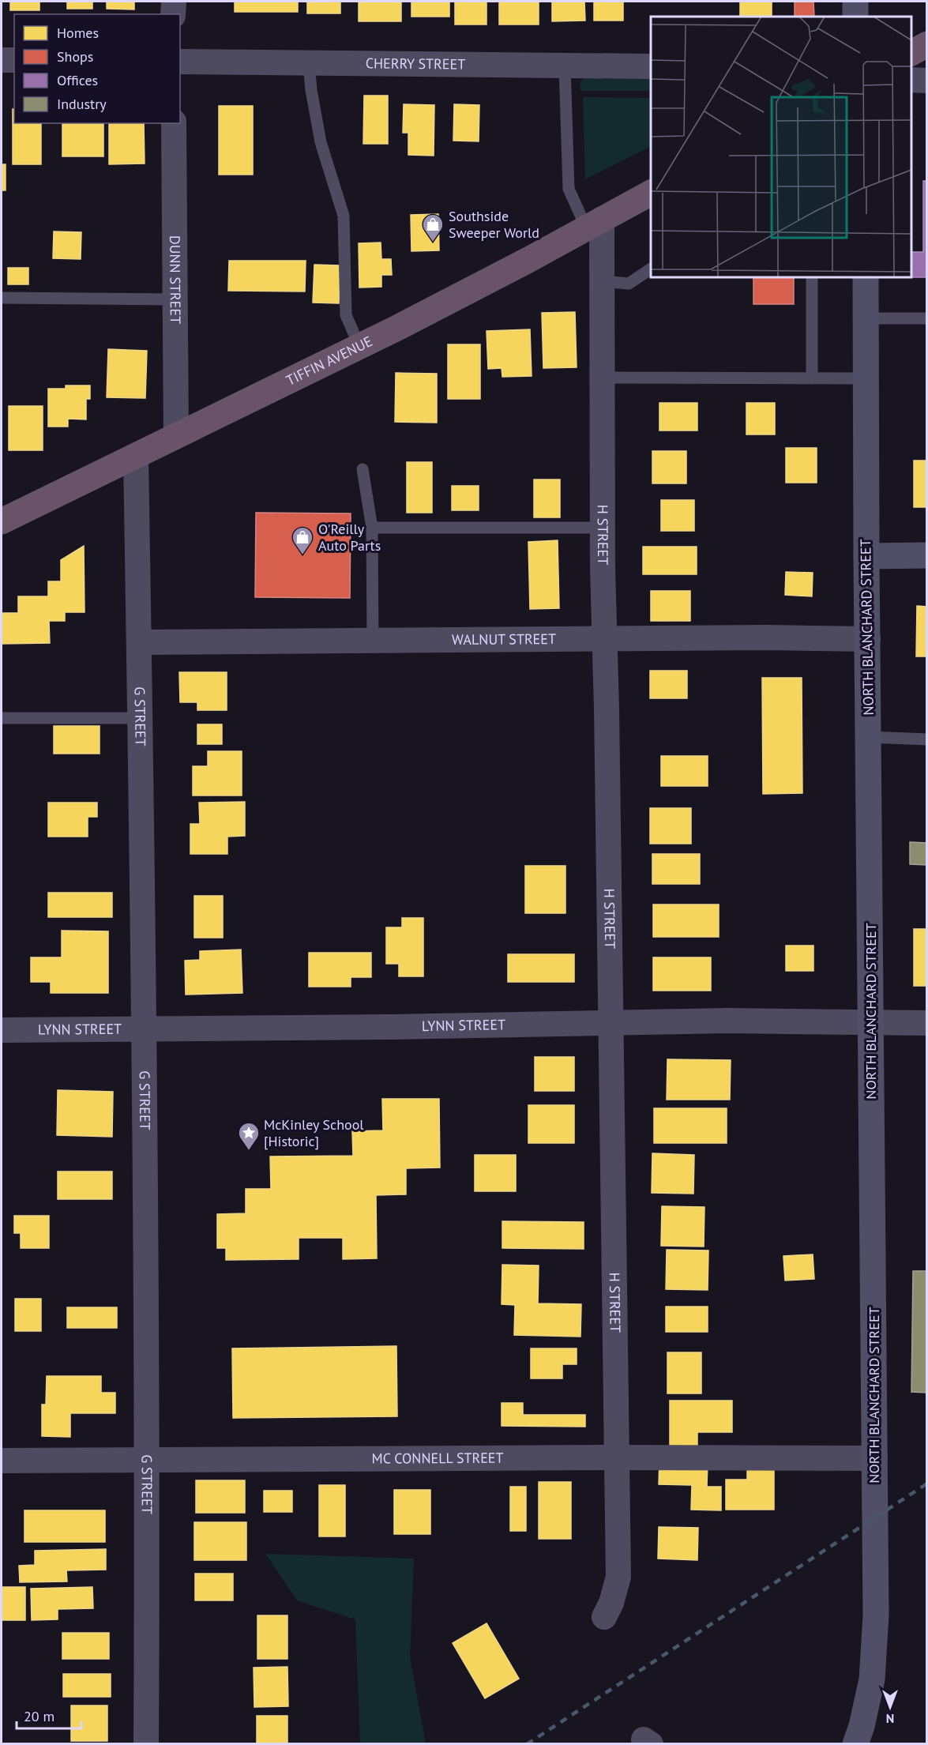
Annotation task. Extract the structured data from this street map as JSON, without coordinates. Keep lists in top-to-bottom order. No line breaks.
{"streets":{"highway":["TIFFIN AVENUE"],"street":["CHERRY STREET","DUNN STREET","H STREET","NORTH BLANCHARD STREET","WALNUT STREET","G STREET","LYNN STREET","MC CONNELL STREET"]},"crossings":[["DUNN STREET","TIFFIN AVENUE"],["TIFFIN AVENUE","H STREET"],["TIFFIN AVENUE","G STREET"],["H STREET","WALNUT STREET"],["H STREET","LYNN STREET"],["H STREET","MC CONNELL STREET"],["NORTH BLANCHARD STREET","WALNUT STREET"],["NORTH BLANCHARD STREET","LYNN STREET"],["NORTH BLANCHARD STREET","MC CONNELL STREET"],["WALNUT STREET","G STREET"],["G STREET","LYNN STREET"],["G STREET","MC CONNELL STREET"]],"places":{"shop":["Southside Sweeper World","O'Reilly Auto Parts"],"place":["McKinley School [Historic]"]},"legend":["Homes","Shops","Offices","Industry"],"scale_bar":"20 m","north":"bottom"}
